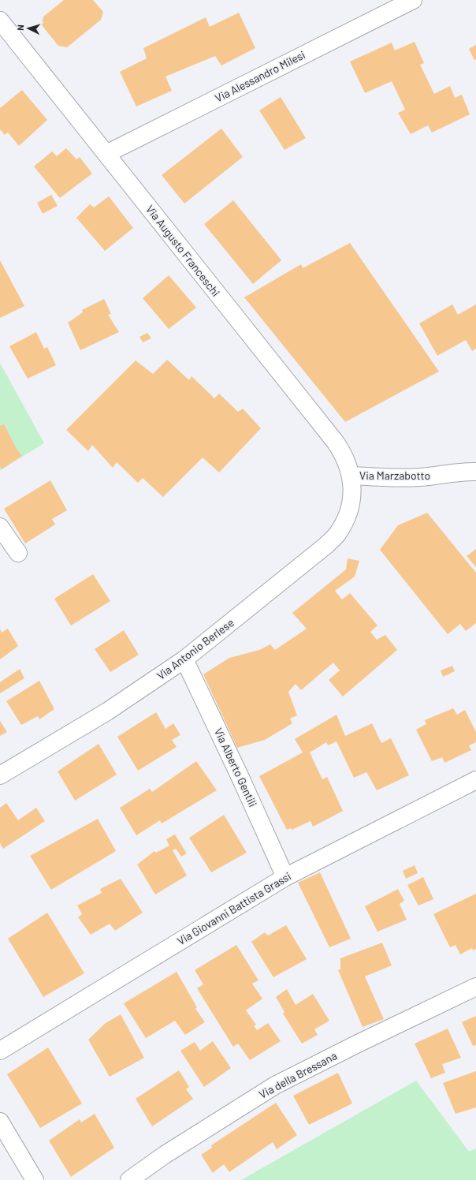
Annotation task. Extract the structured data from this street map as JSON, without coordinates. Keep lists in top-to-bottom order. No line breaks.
{"streets":{"street":["Via Alessandro Milesi","Via Augusto Franceschi","Via Marzabotto","Via Antonio Berlese","Via Alberto Gentili","Via Giovanni Battista Grassi","Via della Bressana"]},"crossings":[["Via Alessandro Milesi","Via Augusto Franceschi"],["Via Augusto Franceschi","Via Marzabotto"],["Via Augusto Franceschi","Via Antonio Berlese"],["Via Marzabotto","Via Antonio Berlese"],["Via Antonio Berlese","Via Alberto Gentili"],["Via Alberto Gentili","Via Giovanni Battista Grassi"]],"north":"left"}
